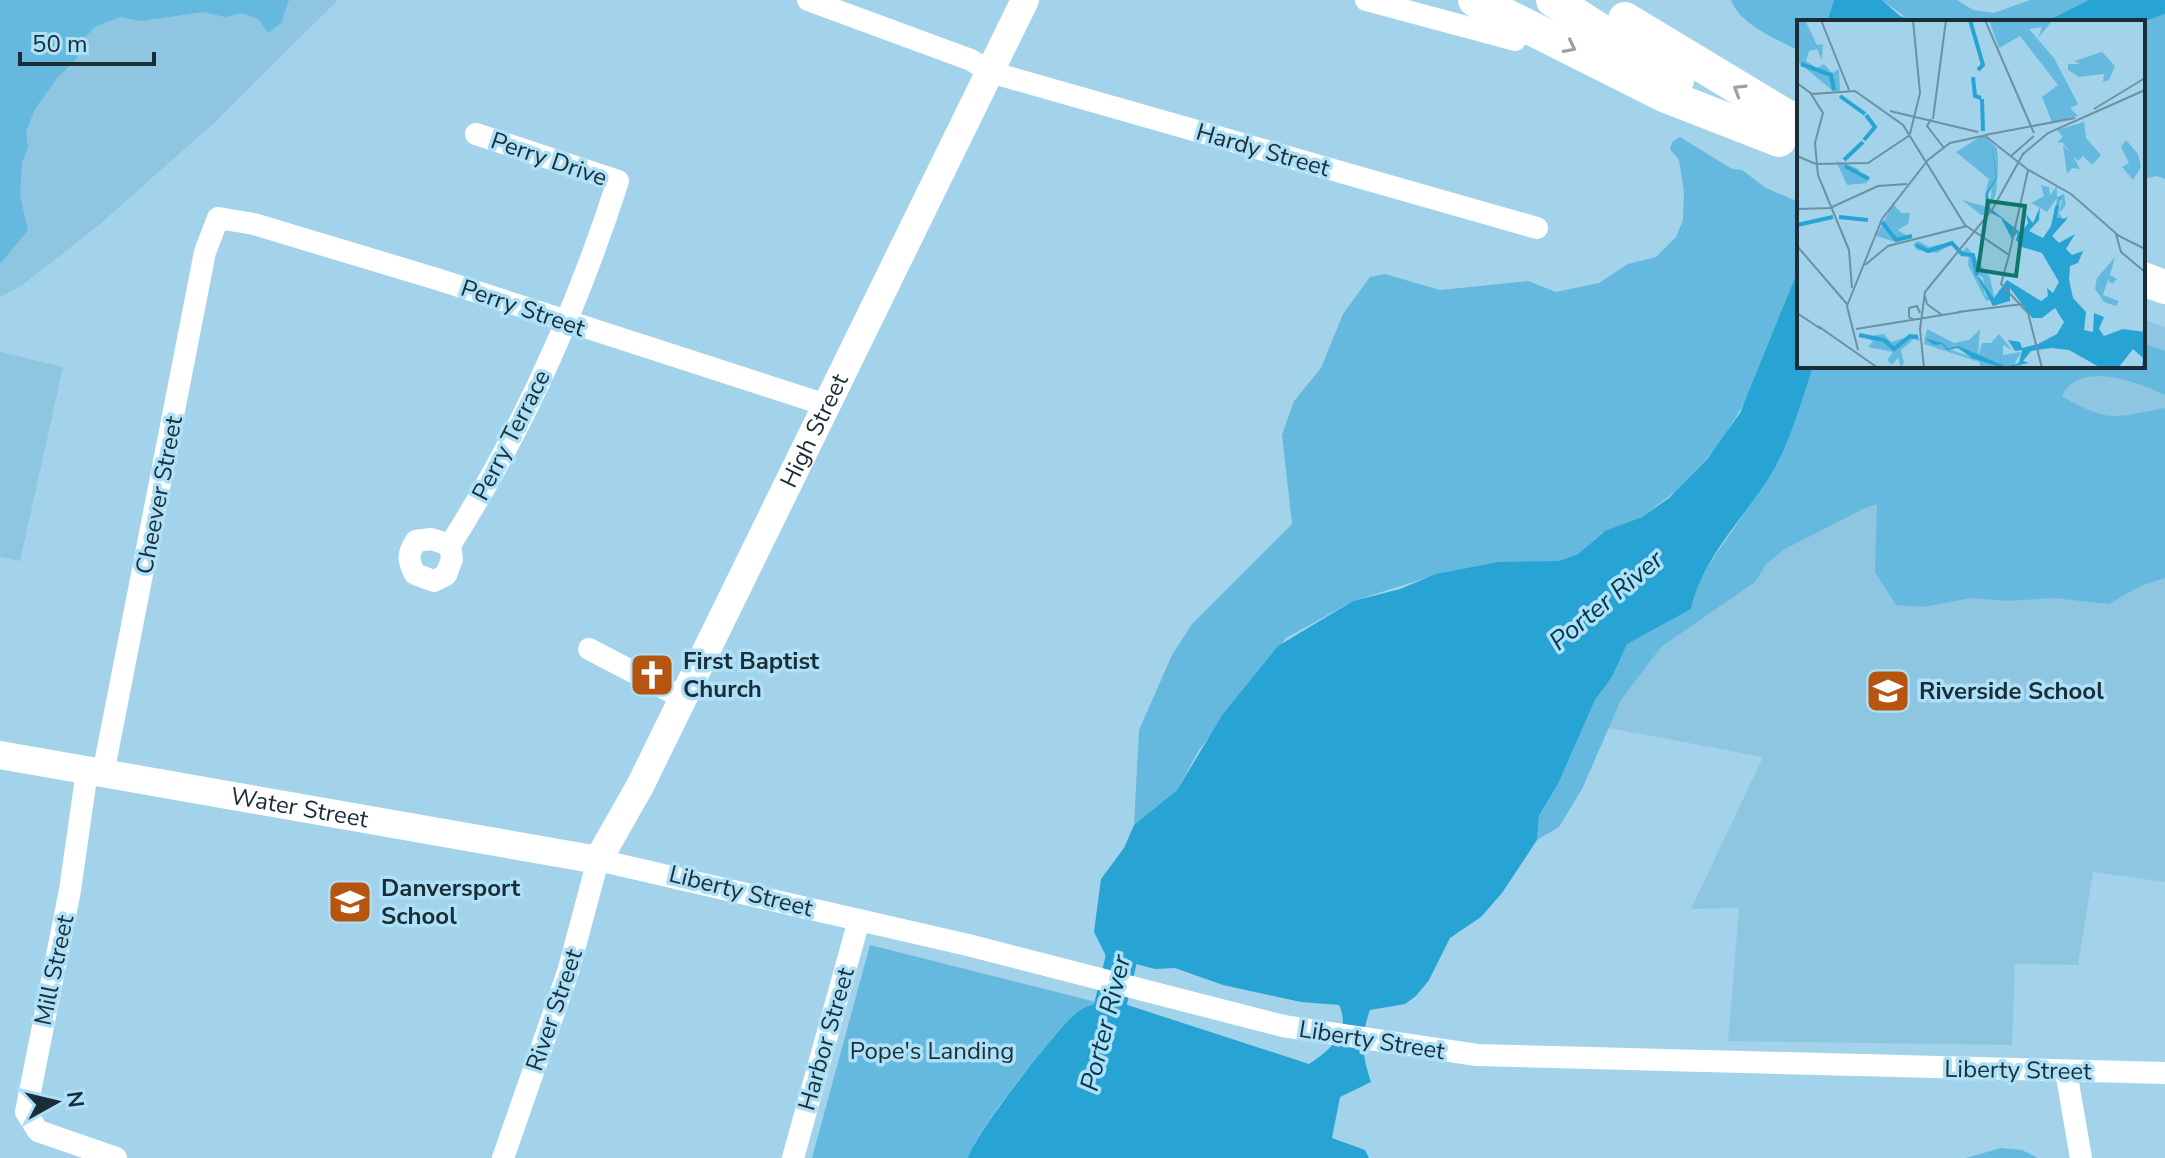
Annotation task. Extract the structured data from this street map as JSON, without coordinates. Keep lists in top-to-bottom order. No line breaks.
{"streets":{"main road":["High Street","Water Street"],"street":["Hardy Street","Perry Drive","Perry Street","Perry Terrace","Cheever Street","Liberty Street","Mill Street","River Street","Harbor Street"]},"crossings":[["Hardy Street","High Street"],["Perry Drive","Perry Street"],["Perry Drive","Perry Terrace"],["Perry Street","High Street"],["Perry Street","Perry Terrace"],["Perry Street","Cheever Street"],["High Street","Water Street"],["High Street","Liberty Street"],["High Street","River Street"],["Cheever Street","Water Street"],["Cheever Street","Mill Street"],["Water Street","Liberty Street"],["Water Street","Mill Street"],["Water Street","River Street"],["Liberty Street","River Street"],["Liberty Street","Harbor Street"]],"water":["Porter River"],"parks":["Pope's Landing"],"places":{"church":["First Baptist Church"],"school or university":["Riverside School","Danversport School"]},"scale_bar":"50 m","north":"right"}
